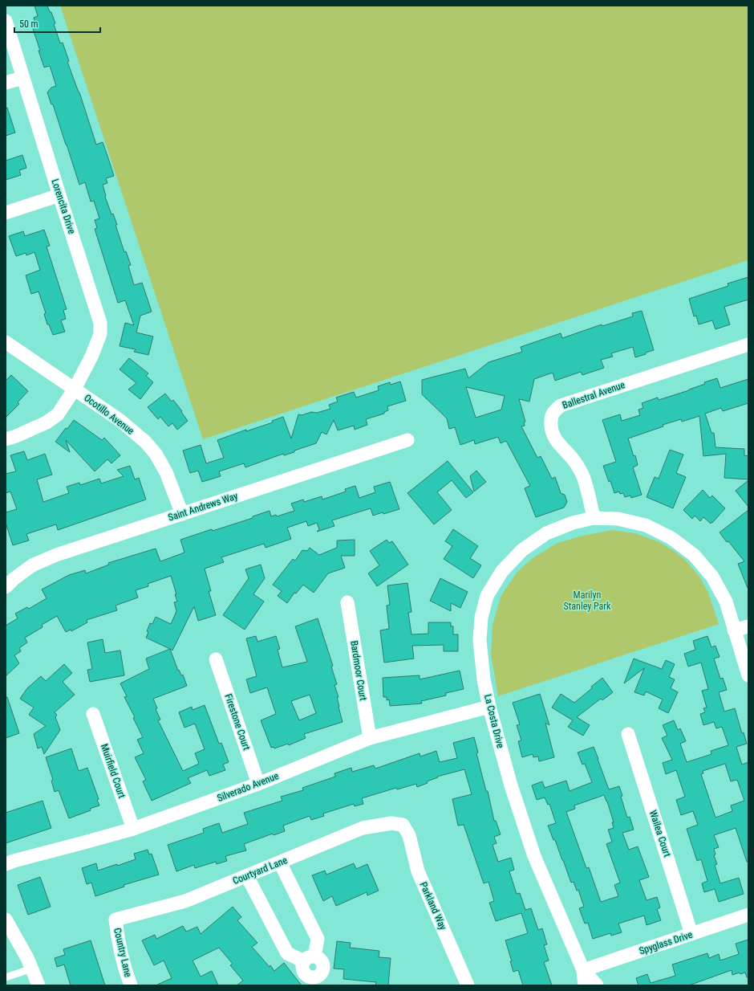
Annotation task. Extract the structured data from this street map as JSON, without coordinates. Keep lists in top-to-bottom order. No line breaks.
{"streets":{"street":["Lorencita Drive","Ballestral Avenue","Ocotillo Avenue","Saint Andrews Way","Bardmoor Court","La Costa Drive","Firestone Court","Muirfield Court","Silverado Avenue","Wailea Court","Courtyard Lane","Parkland Way","Spyglass Drive","Country Lane"]},"crossings":[["Lorencita Drive","Ocotillo Avenue"],["Ballestral Avenue","La Costa Drive"],["Ocotillo Avenue","Saint Andrews Way"],["Bardmoor Court","Silverado Avenue"],["La Costa Drive","Silverado Avenue"],["La Costa Drive","Spyglass Drive"],["Firestone Court","Silverado Avenue"],["Muirfield Court","Silverado Avenue"],["Wailea Court","Spyglass Drive"],["Courtyard Lane","Parkland Way"],["Courtyard Lane","Country Lane"]],"parks":["Marilyn Stanley Park"],"scale_bar":"50 m"}
